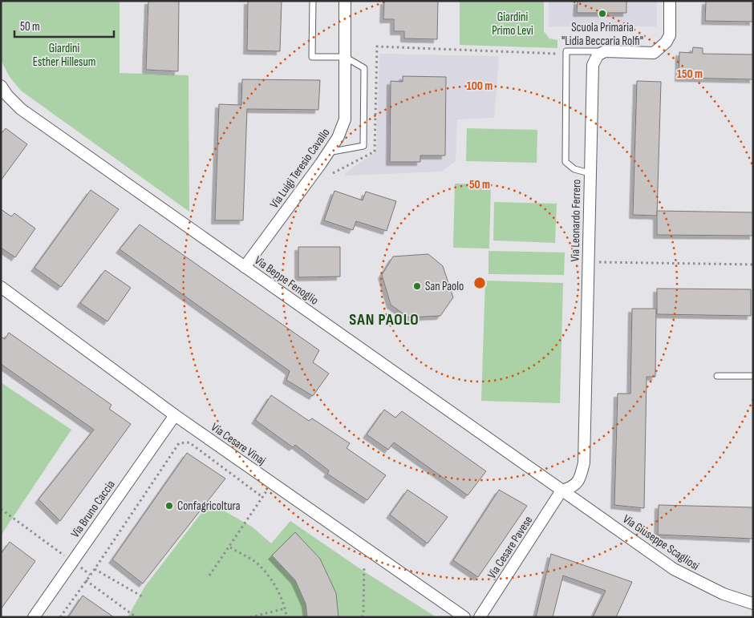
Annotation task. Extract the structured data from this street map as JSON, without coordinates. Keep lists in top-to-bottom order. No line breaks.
{"streets":{"street":["Via Luigi Teresio Cavallo","Via Leonardo Ferrero","Via Beppe Fenoglio","Via Cesare Vinaj","Via Bruno Caccia","Via Giuseppe Scagliosi","Via Cesare Pavese"]},"crossings":[["Via Luigi Teresio Cavallo","Via Beppe Fenoglio"],["Via Leonardo Ferrero","Via Beppe Fenoglio"],["Via Leonardo Ferrero","Via Giuseppe Scagliosi"],["Via Leonardo Ferrero","Via Cesare Pavese"],["Via Beppe Fenoglio","Via Giuseppe Scagliosi"],["Via Beppe Fenoglio","Via Cesare Pavese"],["Via Cesare Vinaj","Via Bruno Caccia"],["Via Giuseppe Scagliosi","Via Cesare Pavese"]],"districts":["SAN PAOLO"],"parks":["Giardini Primo Levi","Giardini Esther Hillesum"],"places":["Scuola Primaria \"Lidia Beccaria Rolfi\"","San Paolo","Confagricoltura"],"scale_bar":"50 m","rings":["150 m","100 m","50 m"]}
